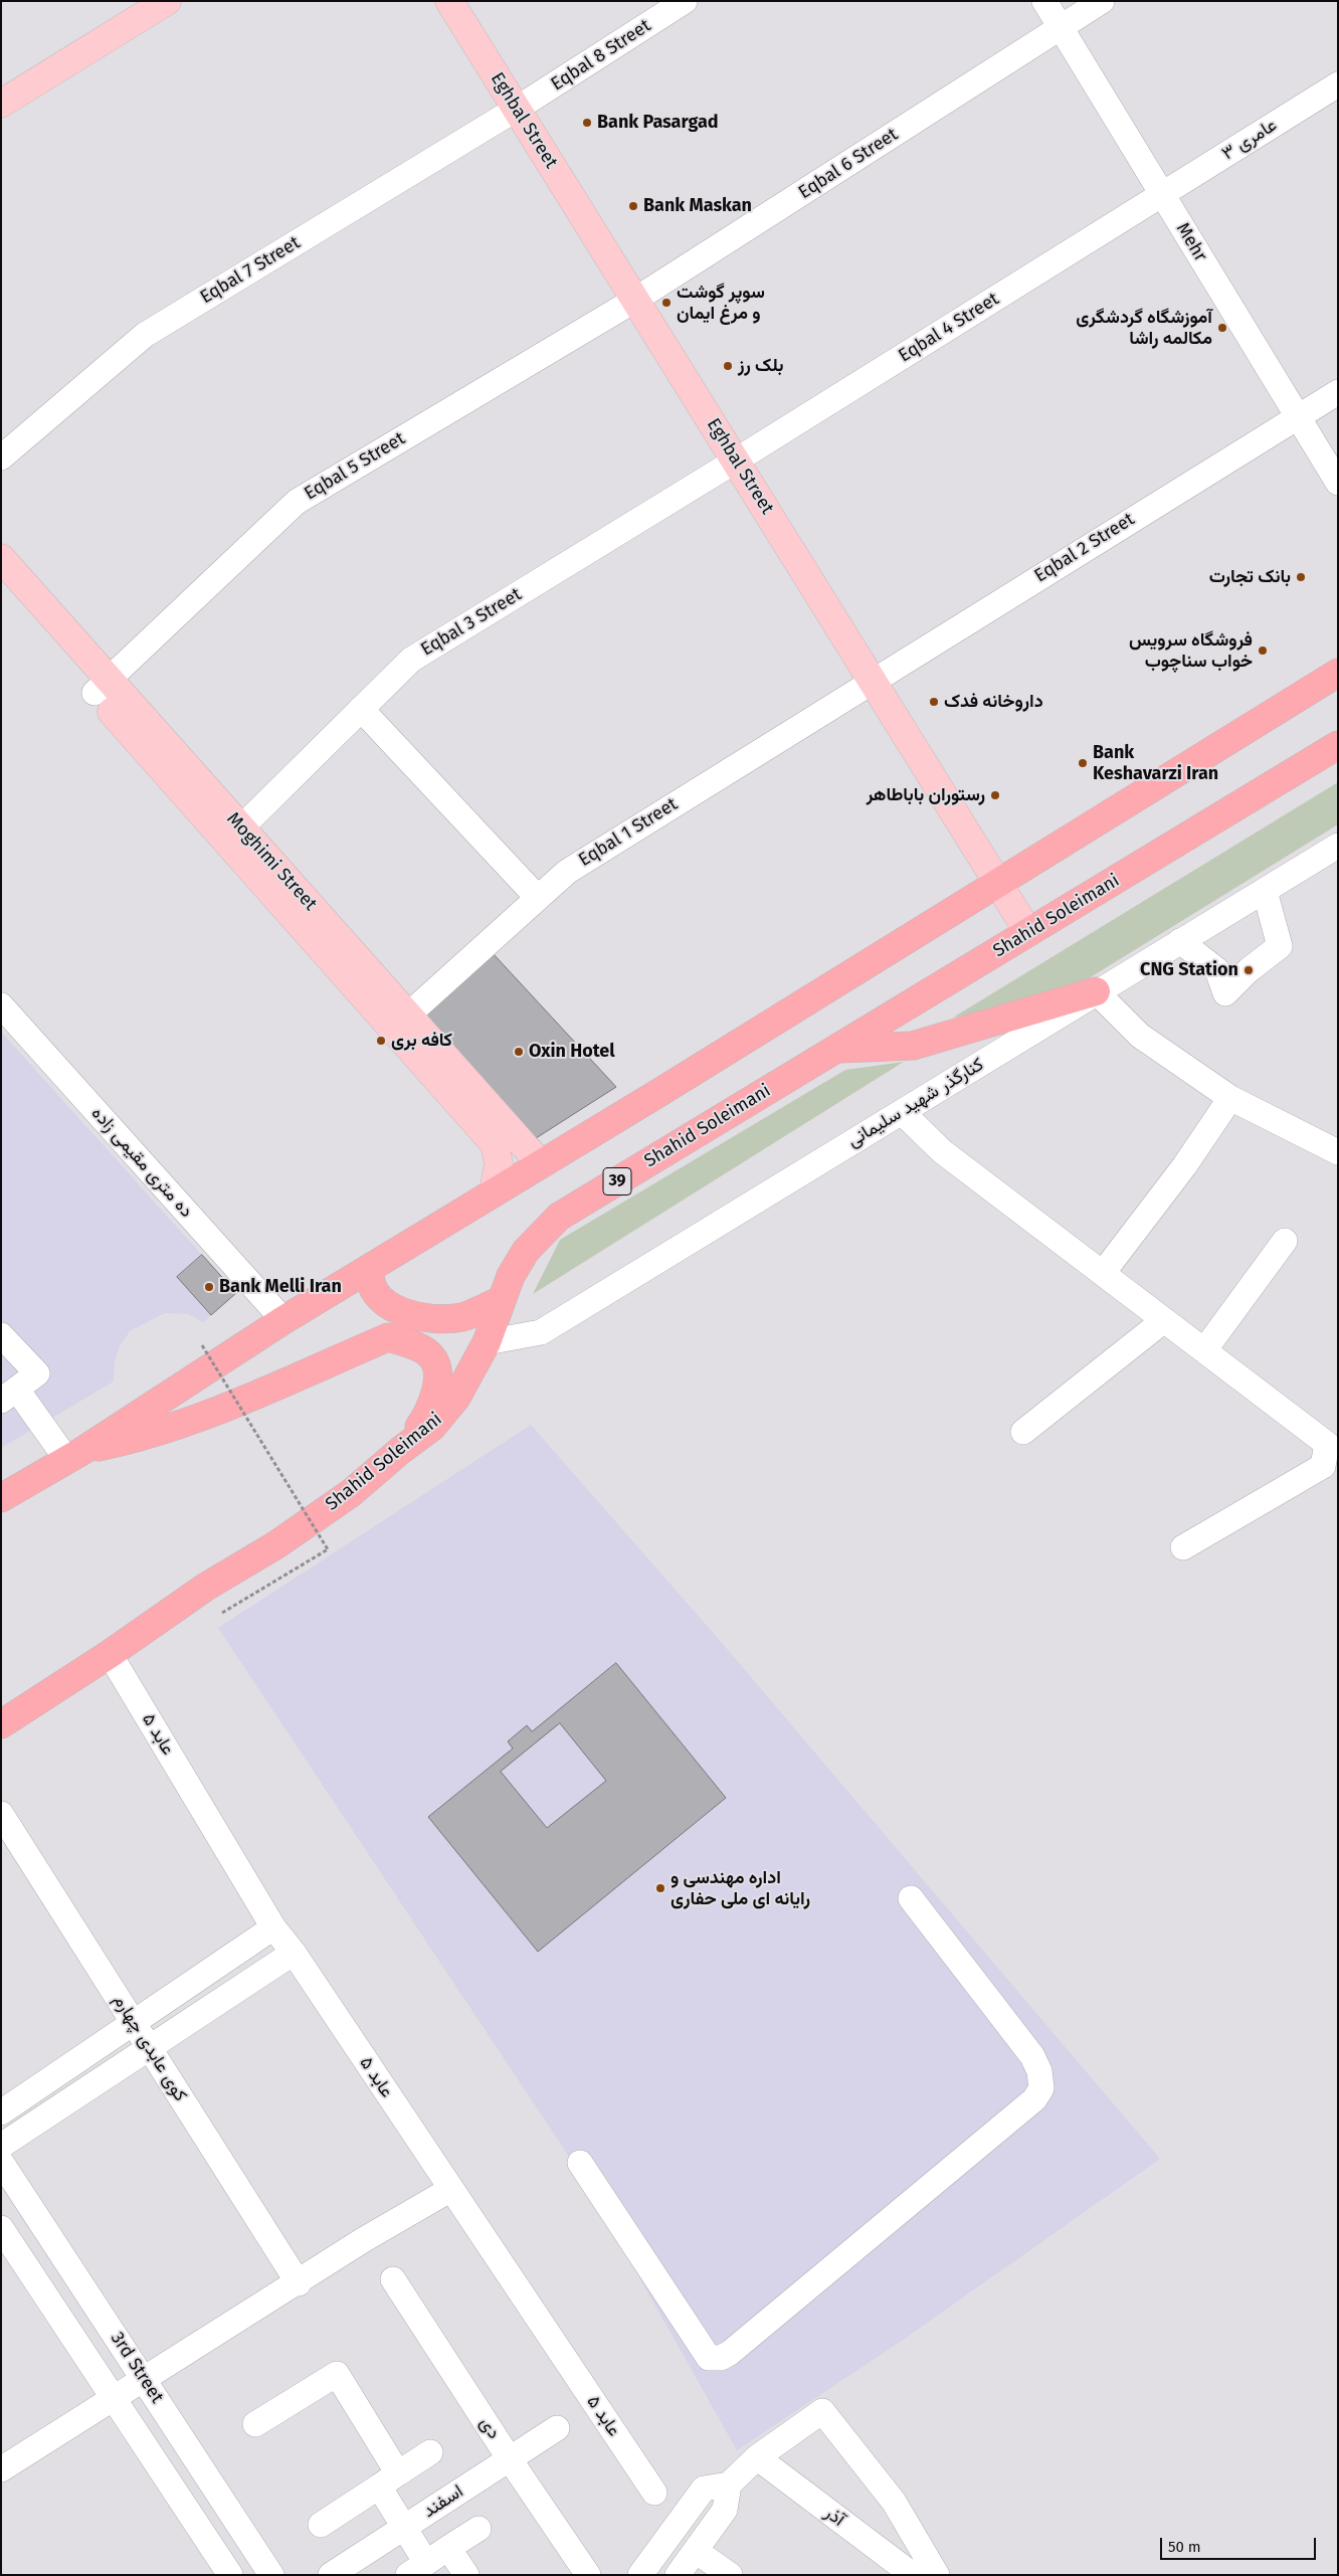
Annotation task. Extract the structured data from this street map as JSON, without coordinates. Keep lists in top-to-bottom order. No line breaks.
{"streets":{"highway":["Shahid Soleimani","39"],"main road":["Eghbal Street","Moghimi Street"],"street":["Eqbal 8 Street","عامری ۳","Eqbal 6 Street","Mehr","Eqbal 7 Street","Eqbal 4 Street","Eqbal 5 Street","Eqbal 2 Street","Eqbal 3 Street","Eqbal 1 Street","کنارگذر شهید سلیمانی","ده متری مقیمی زاده","عابد ۵","کوی عابدی چهارم","3rd Street","دی","اسفند","آذر"]},"crossings":[["Eqbal 8 Street","Eghbal Street"],["Eqbal 8 Street","Eqbal 7 Street"],["Eghbal Street","Eqbal 6 Street"],["Eghbal Street","Eqbal 7 Street"],["Eghbal Street","Eqbal 4 Street"],["Eghbal Street","Eqbal 5 Street"],["Eghbal Street","Eqbal 2 Street"],["Eghbal Street","Eqbal 3 Street"],["Eghbal Street","Eqbal 1 Street"],["Eghbal Street","Shahid Soleimani"],["عامری ۳","Mehr"],["عامری ۳","Eqbal 4 Street"],["Eqbal 6 Street","Mehr"],["Eqbal 6 Street","Eqbal 5 Street"],["Mehr","Eqbal 4 Street"],["Mehr","Eqbal 2 Street"],["Eqbal 4 Street","Eqbal 3 Street"],["Eqbal 5 Street","Moghimi Street"],["Eqbal 2 Street","Eqbal 1 Street"],["Eqbal 3 Street","Moghimi Street"],["Eqbal 1 Street","Moghimi Street"],["Shahid Soleimani","کنارگذر شهید سلیمانی"],["Shahid Soleimani","عابد ۵"],["دی","اسفند"]],"places":["Bank Pasargad","Bank Maskan","سوپر گوشت و مرغ ایمان","آموزشگاه گردشگری مکالمه راشا","بلک رز","بانک تجارت","فروشگاه سرویس خواب سناچوب","داروخانه فدک","Bank Keshavarzi Iran","رستوران باباطاهر","CNG Station","کافه بری","Oxin Hotel","Bank Melli Iran","اداره مهندسی و رایانه ای ملی حفاری"],"scale_bar":"50 m"}
